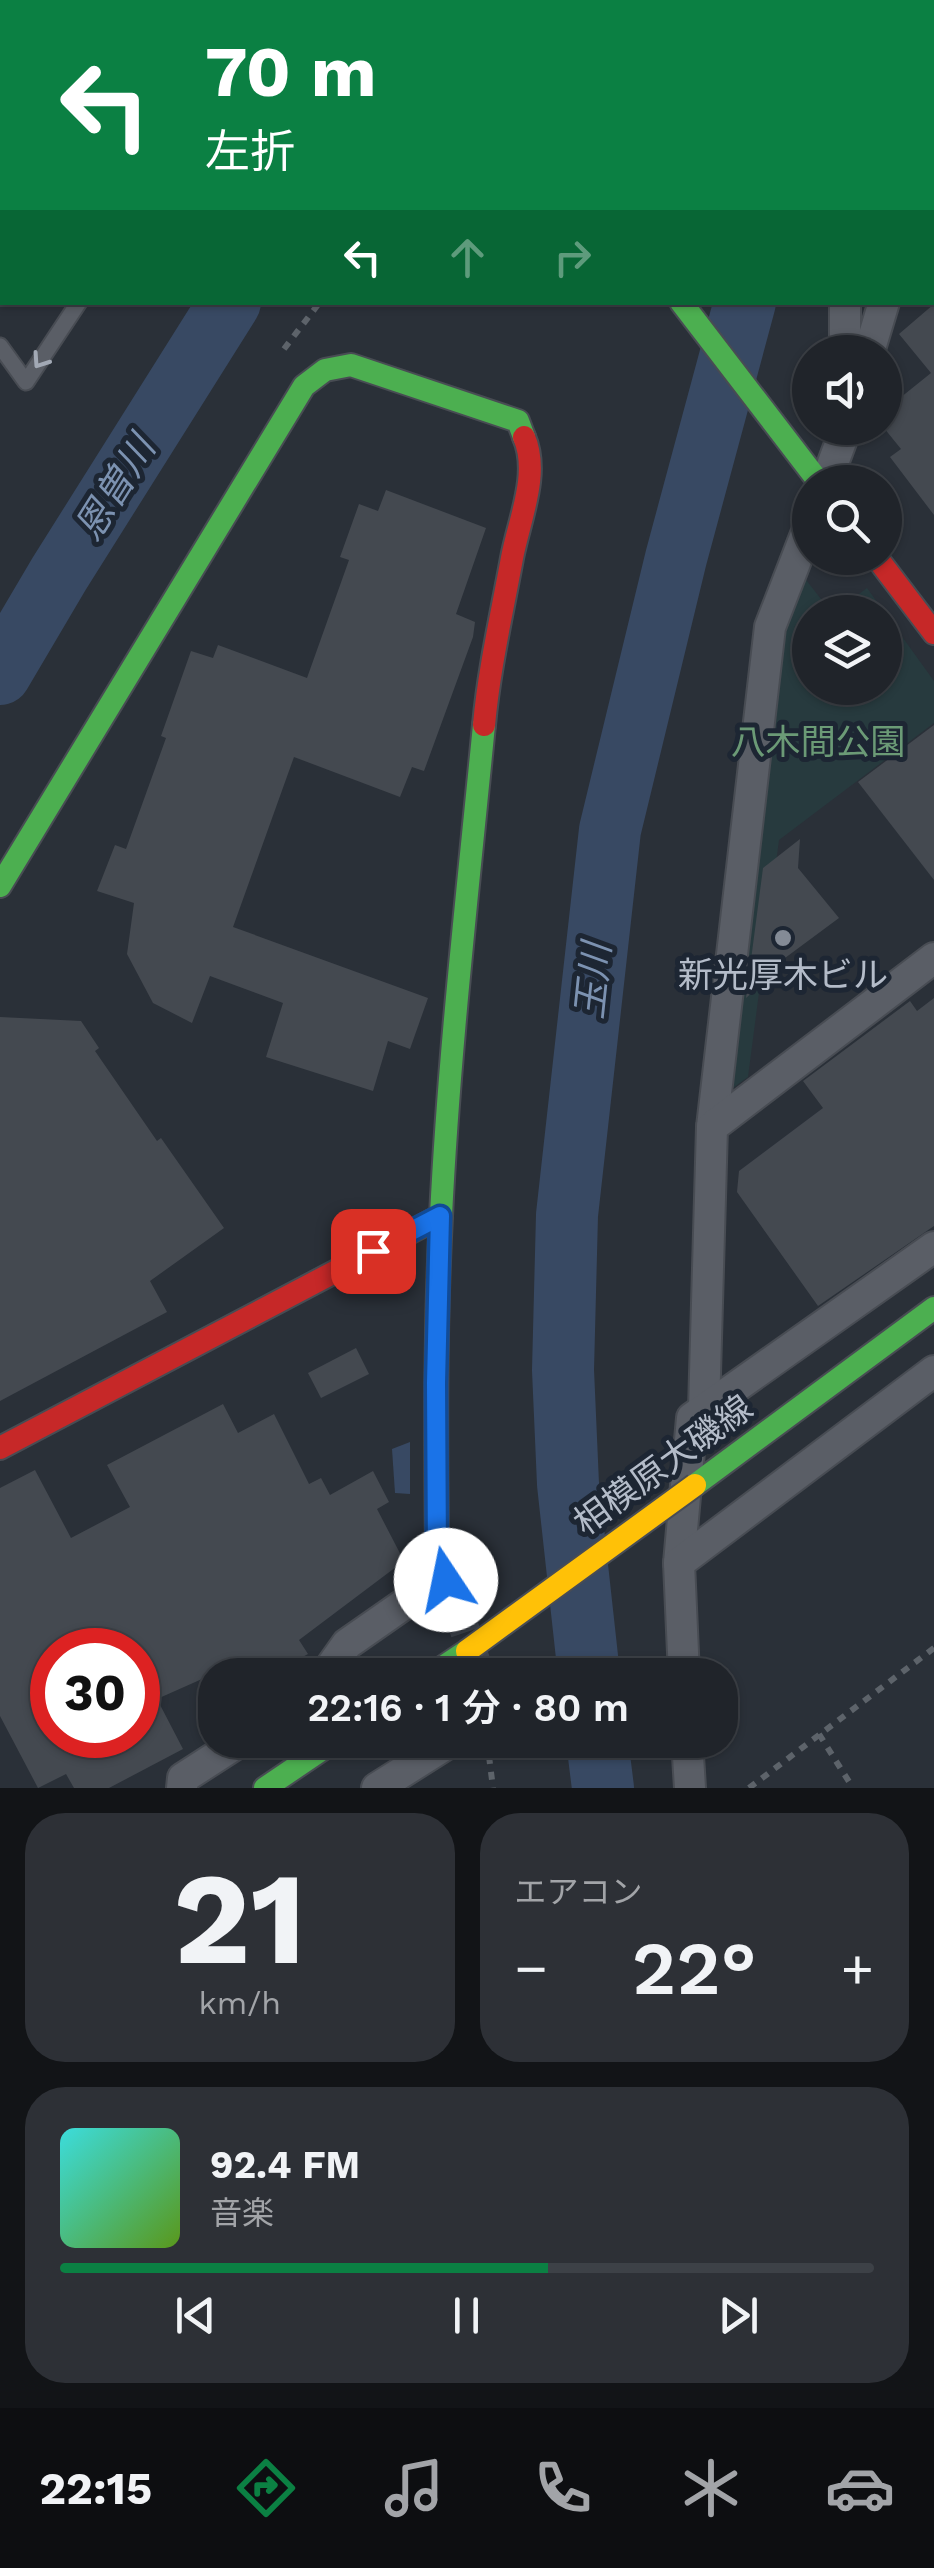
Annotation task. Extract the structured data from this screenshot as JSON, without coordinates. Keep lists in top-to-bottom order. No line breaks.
{"streets":{"street":["相模原大磯線"]},"water":["恩曽川","玉川"],"parks":["八木間公園"],"places":["新光厚木ビル"],"page":{"turn":["70 m","左折"],"limit":"30","trip":"22:16 · 1 分 · 80 m","tile":[["21","km/h"],"エアコン"],"heat":["−","22°","+"],"song":["92.4 FM","音楽"],"tabs":"22:15"}}
